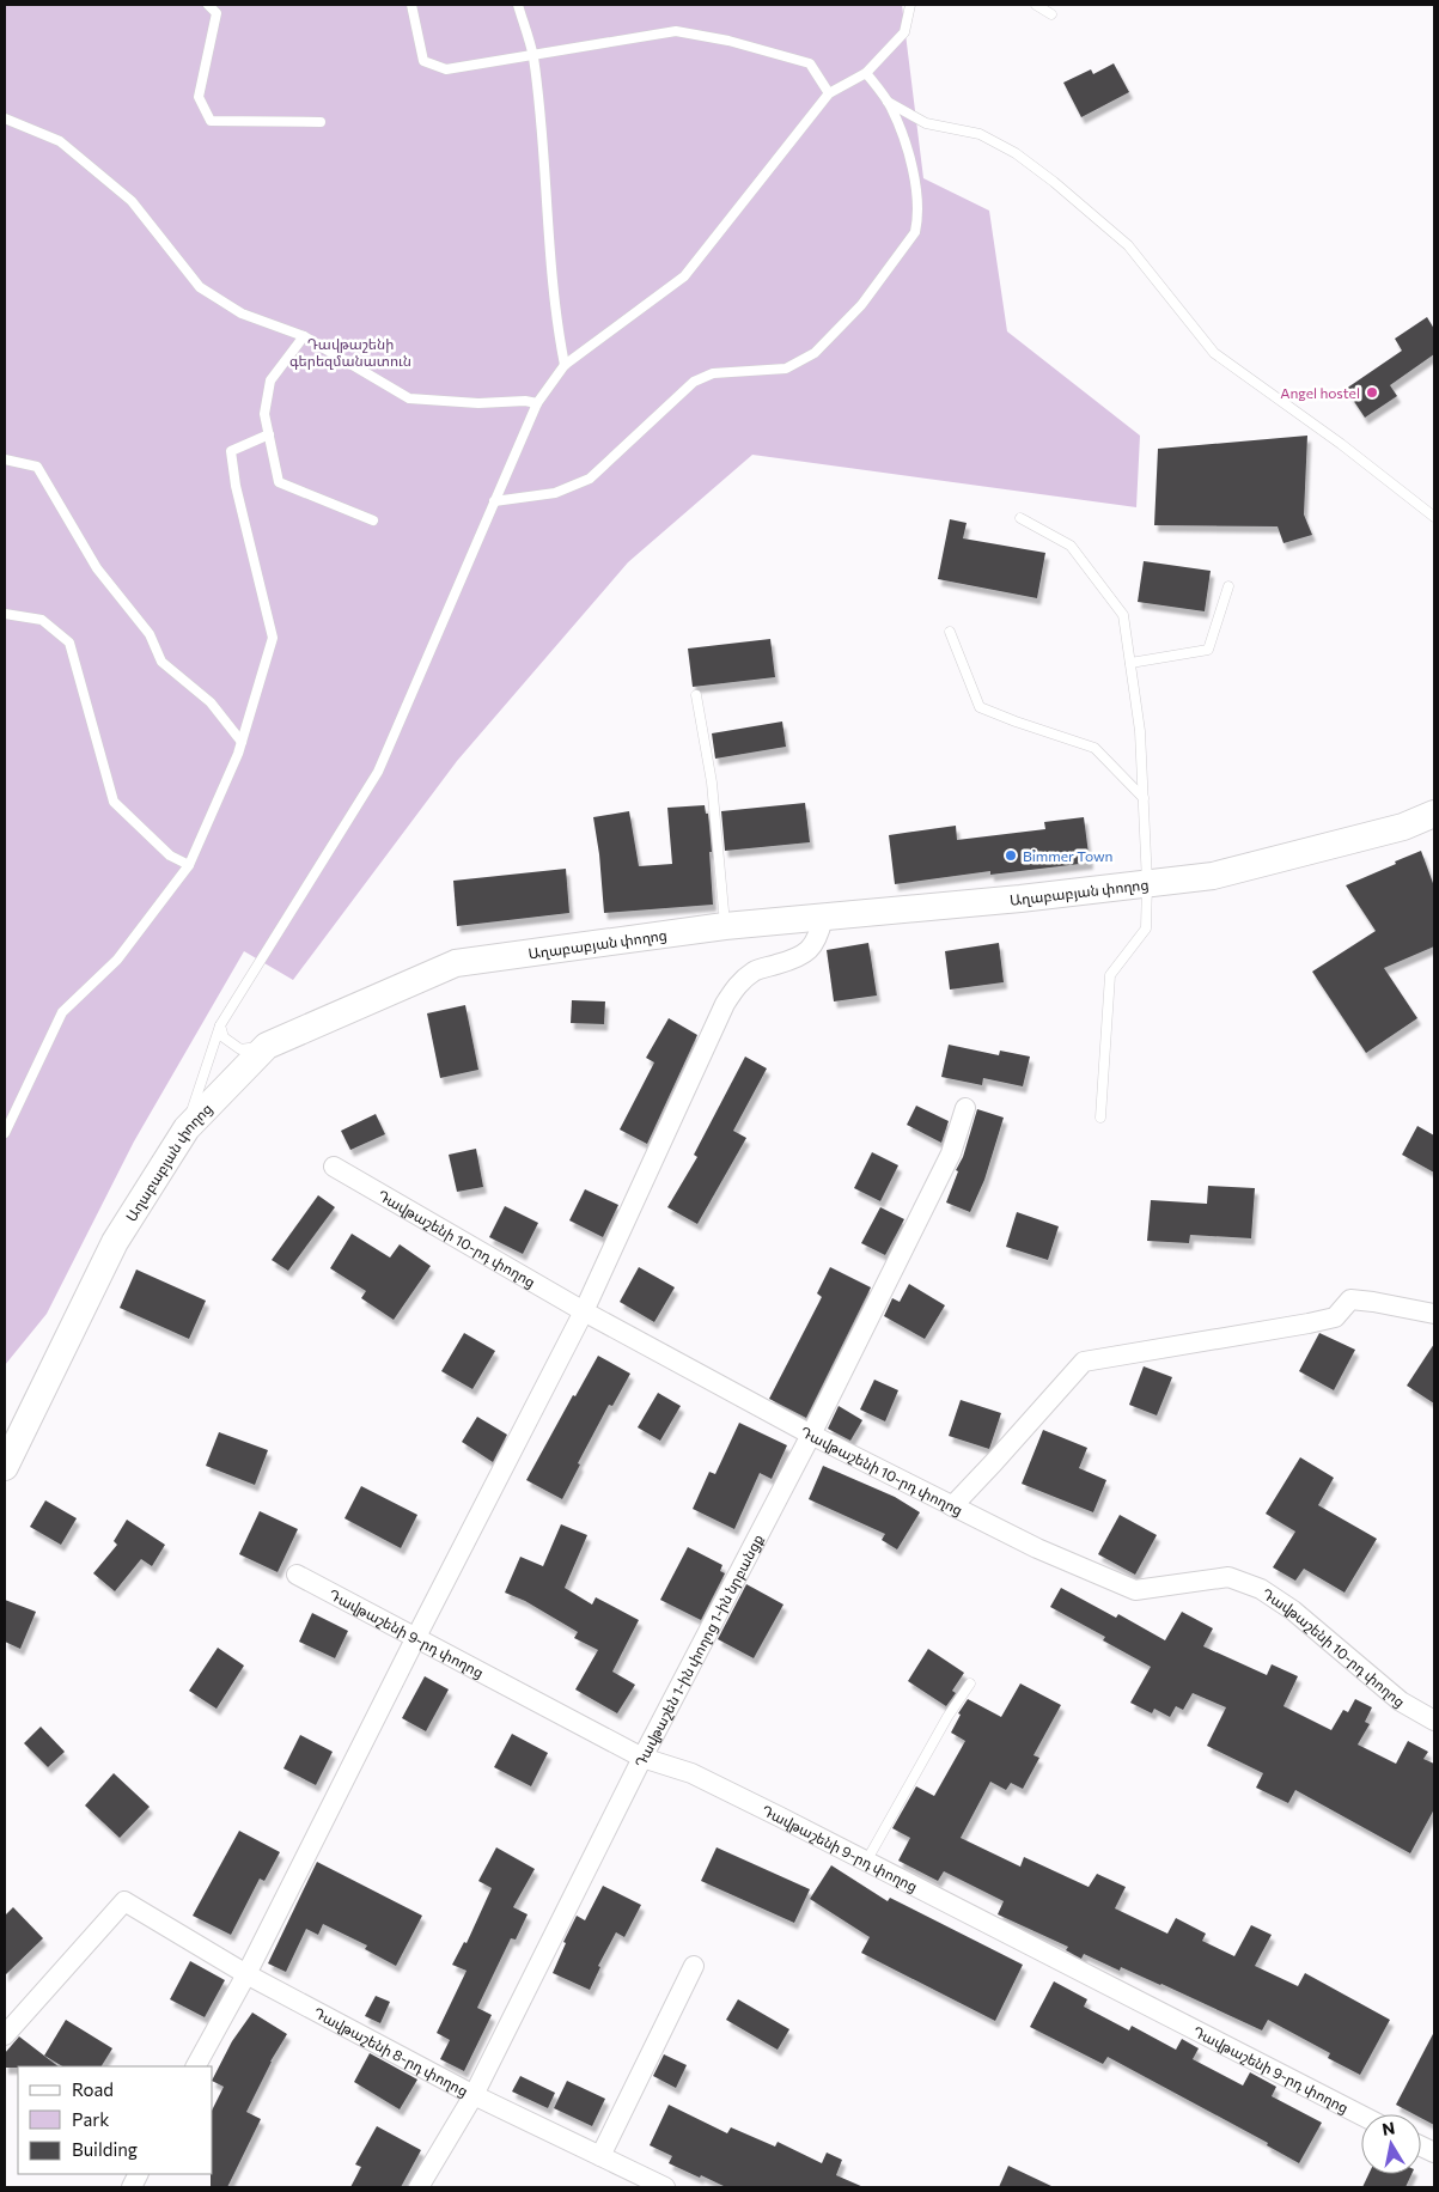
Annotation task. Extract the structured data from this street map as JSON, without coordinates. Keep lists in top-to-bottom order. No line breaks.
{"streets":{"street":["Աղաբաբյան փողոց","Դավթաշենի 10-րդ փողոց","Դավթաշենի 9-րդ փողոց","Դավթաշեն 1-ին փողոց 1-ին նրբանցք","Դավթաշենի 8-րդ փողոց"]},"crossings":[["Դավթաշենի 10-րդ փողոց","Դավթաշեն 1-ին փողոց 1-ին նրբանցք"],["Դավթաշենի 9-րդ փողոց","Դավթաշեն 1-ին փողոց 1-ին նրբանցք"],["Դավթաշեն 1-ին փողոց 1-ին նրբանցք","Դավթաշենի 8-րդ փողոց"]],"parks":["Դավթաշենի գերեզմանատուն"],"places":["Angel hostel","Bimmer Town"],"legend":["Road","Park","Building"],"north":"top"}
